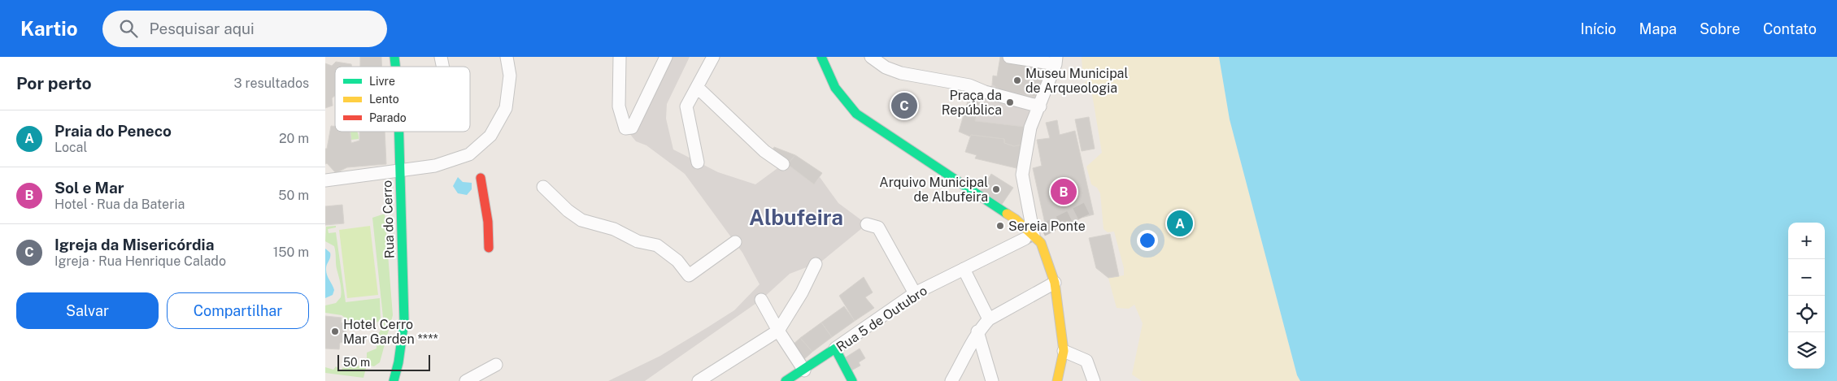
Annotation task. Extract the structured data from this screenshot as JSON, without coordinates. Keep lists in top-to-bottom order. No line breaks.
{"streets":{"street":["Rua do Cerro","Rua 5 de Outubro"]},"districts":["Albufeira"],"places":["Museu Municipal de Arqueologia","Praça da República","Arquivo Municipal de Albufeira","Sereia Ponte","Hotel Cerro Mar Garden ****"],"legend":["Livre","Lento","Parado"],"scale_bar":"50 m","page":{"header":"Kartio","search":"Pesquisar aqui","nav":["Início","Mapa","Sobre","Contato"],"heading":["Por perto","3 resultados"],"pins":["C","B","A"],"list":[{"mark":"A","name":"Praia do Peneco","note":"Local","value":"20 m"},{"mark":"B","name":"Sol e Mar","note":"Hotel · Rua da Bateria","value":"50 m"},{"mark":"C","name":"Igreja da Misericórdia","note":"Igreja · Rua Henrique Calado","value":"150 m"}],"map_buttons":["+","−"],"buttons":["Salvar","Compartilhar"],"scale":"50 m"}}
